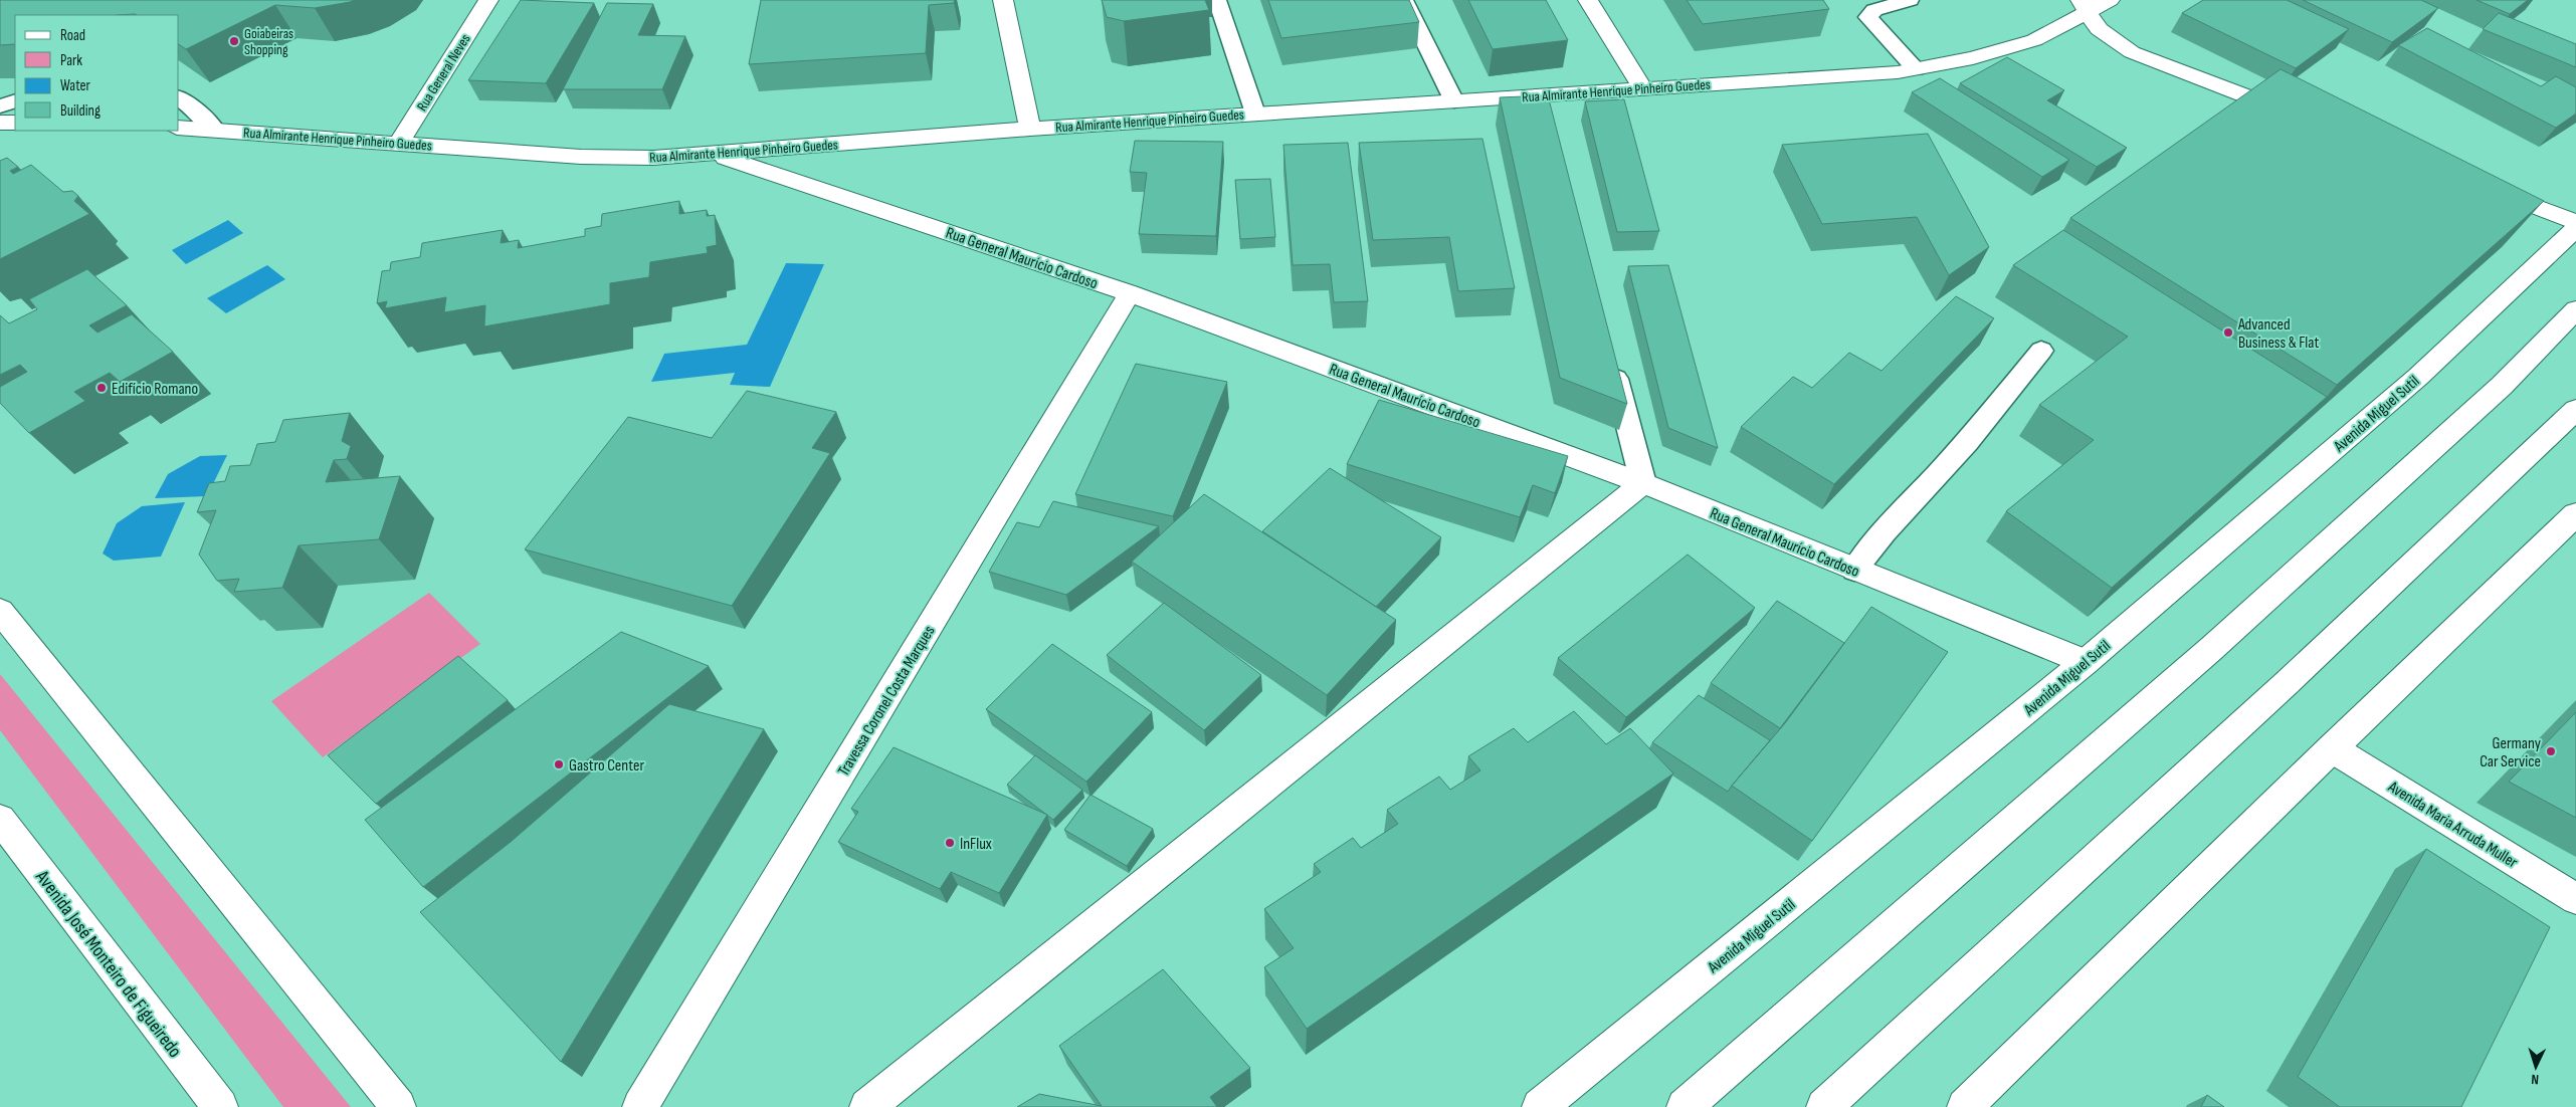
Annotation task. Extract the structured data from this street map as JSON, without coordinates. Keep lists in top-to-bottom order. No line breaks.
{"streets":{"main road":["Rua General Neves","Rua Almirante Henrique Pinheiro Guedes","Rua General Maurício Cardoso","Avenida Miguel Sutil","Travessa Coronel Costa Marques","Avenida Maria Arruda Muller","Avenida José Monteiro de Figueiredo"]},"crossings":[["Rua General Neves","Rua Almirante Henrique Pinheiro Guedes"],["Rua Almirante Henrique Pinheiro Guedes","Rua General Maurício Cardoso"],["Rua General Maurício Cardoso","Avenida Miguel Sutil"],["Rua General Maurício Cardoso","Travessa Coronel Costa Marques"]],"places":["Goiabeiras Shopping","Advanced Business & Flat","Edifício Romano","Germany Car Service","Gastro Center","InFlux"],"legend":["Road","Park","Water","Building"],"north":"bottom"}
